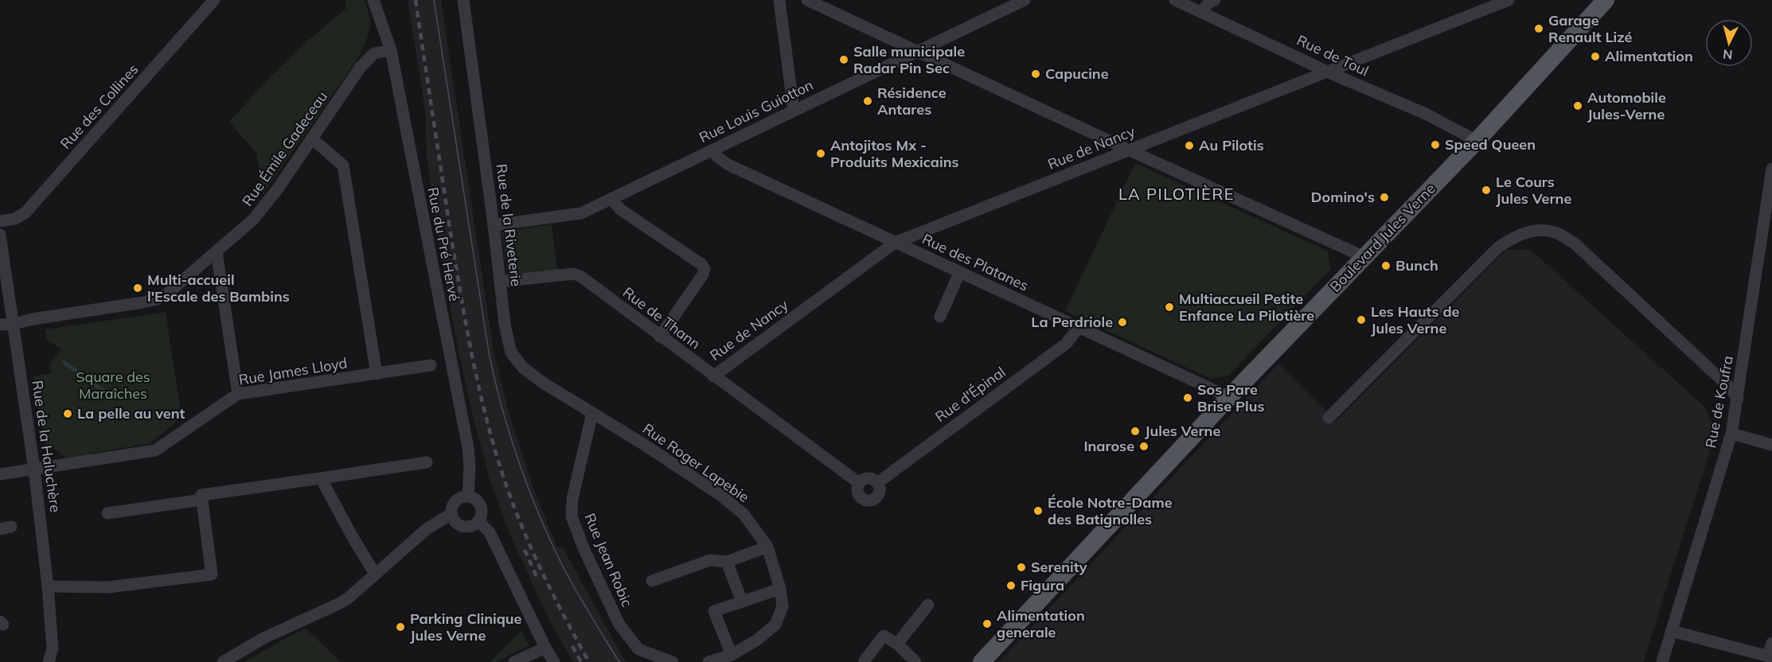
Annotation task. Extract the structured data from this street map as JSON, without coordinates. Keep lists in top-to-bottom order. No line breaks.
{"streets":{"main road":["Boulevard Jules Verne"],"street":["Rue de Toul","Rue des Collines","Rue Louis Guiotton","Rue de Nancy","Rue Émile Gadeceau","Rue de la Riveterie","Rue du Pré Hervé","Rue des Platanes","Rue de Thann","Rue James Lloyd","Rue d'Épinal","Rue de Koufra","Rue de la Haluchère","Rue Roger Lapebie","Rue Jean Robic"]},"crossings":[["Rue de Toul","Rue de Nancy"],["Rue de Toul","Boulevard Jules Verne"],["Rue Louis Guiotton","Rue de la Riveterie"],["Rue Louis Guiotton","Rue des Platanes"],["Rue de Nancy","Rue des Platanes"],["Rue de Nancy","Rue de Thann"],["Rue Émile Gadeceau","Rue du Pré Hervé"],["Rue Émile Gadeceau","Rue de la Haluchère"],["Rue de la Riveterie","Rue de Thann"],["Rue de la Riveterie","Rue Roger Lapebie"],["Rue de la Riveterie","Rue Jean Robic"],["Boulevard Jules Verne","Rue des Platanes"],["Rue des Platanes","Rue d'Épinal"],["Rue de Thann","Rue d'Épinal"],["Rue James Lloyd","Rue de la Haluchère"],["Rue Roger Lapebie","Rue Jean Robic"]],"districts":["LA PILOTIÈRE"],"parks":["Square des Maraîches"],"places":["Garage Renault Lizé","Alimentation","Salle municipale Radar Pin Sec","Capucine","Résidence Antares","Automobile Jules-Verne","Speed Queen","Au Pilotis","Antojitos Mx - Produits Mexicains","Le Cours Jules Verne","Domino's","Bunch","Multi-accueil l'Escale des Bambins","Multiaccueil Petite Enfance La Pilotière","Les Hauts de Jules Verne","La Perdriole","Sos Pare Brise Plus","La pelle au vent","Jules Verne","Inarose","École Notre-Dame des Batignolles","Serenity","Figura","Alimentation generale","Parking Clinique Jules Verne"],"north":"bottom"}
